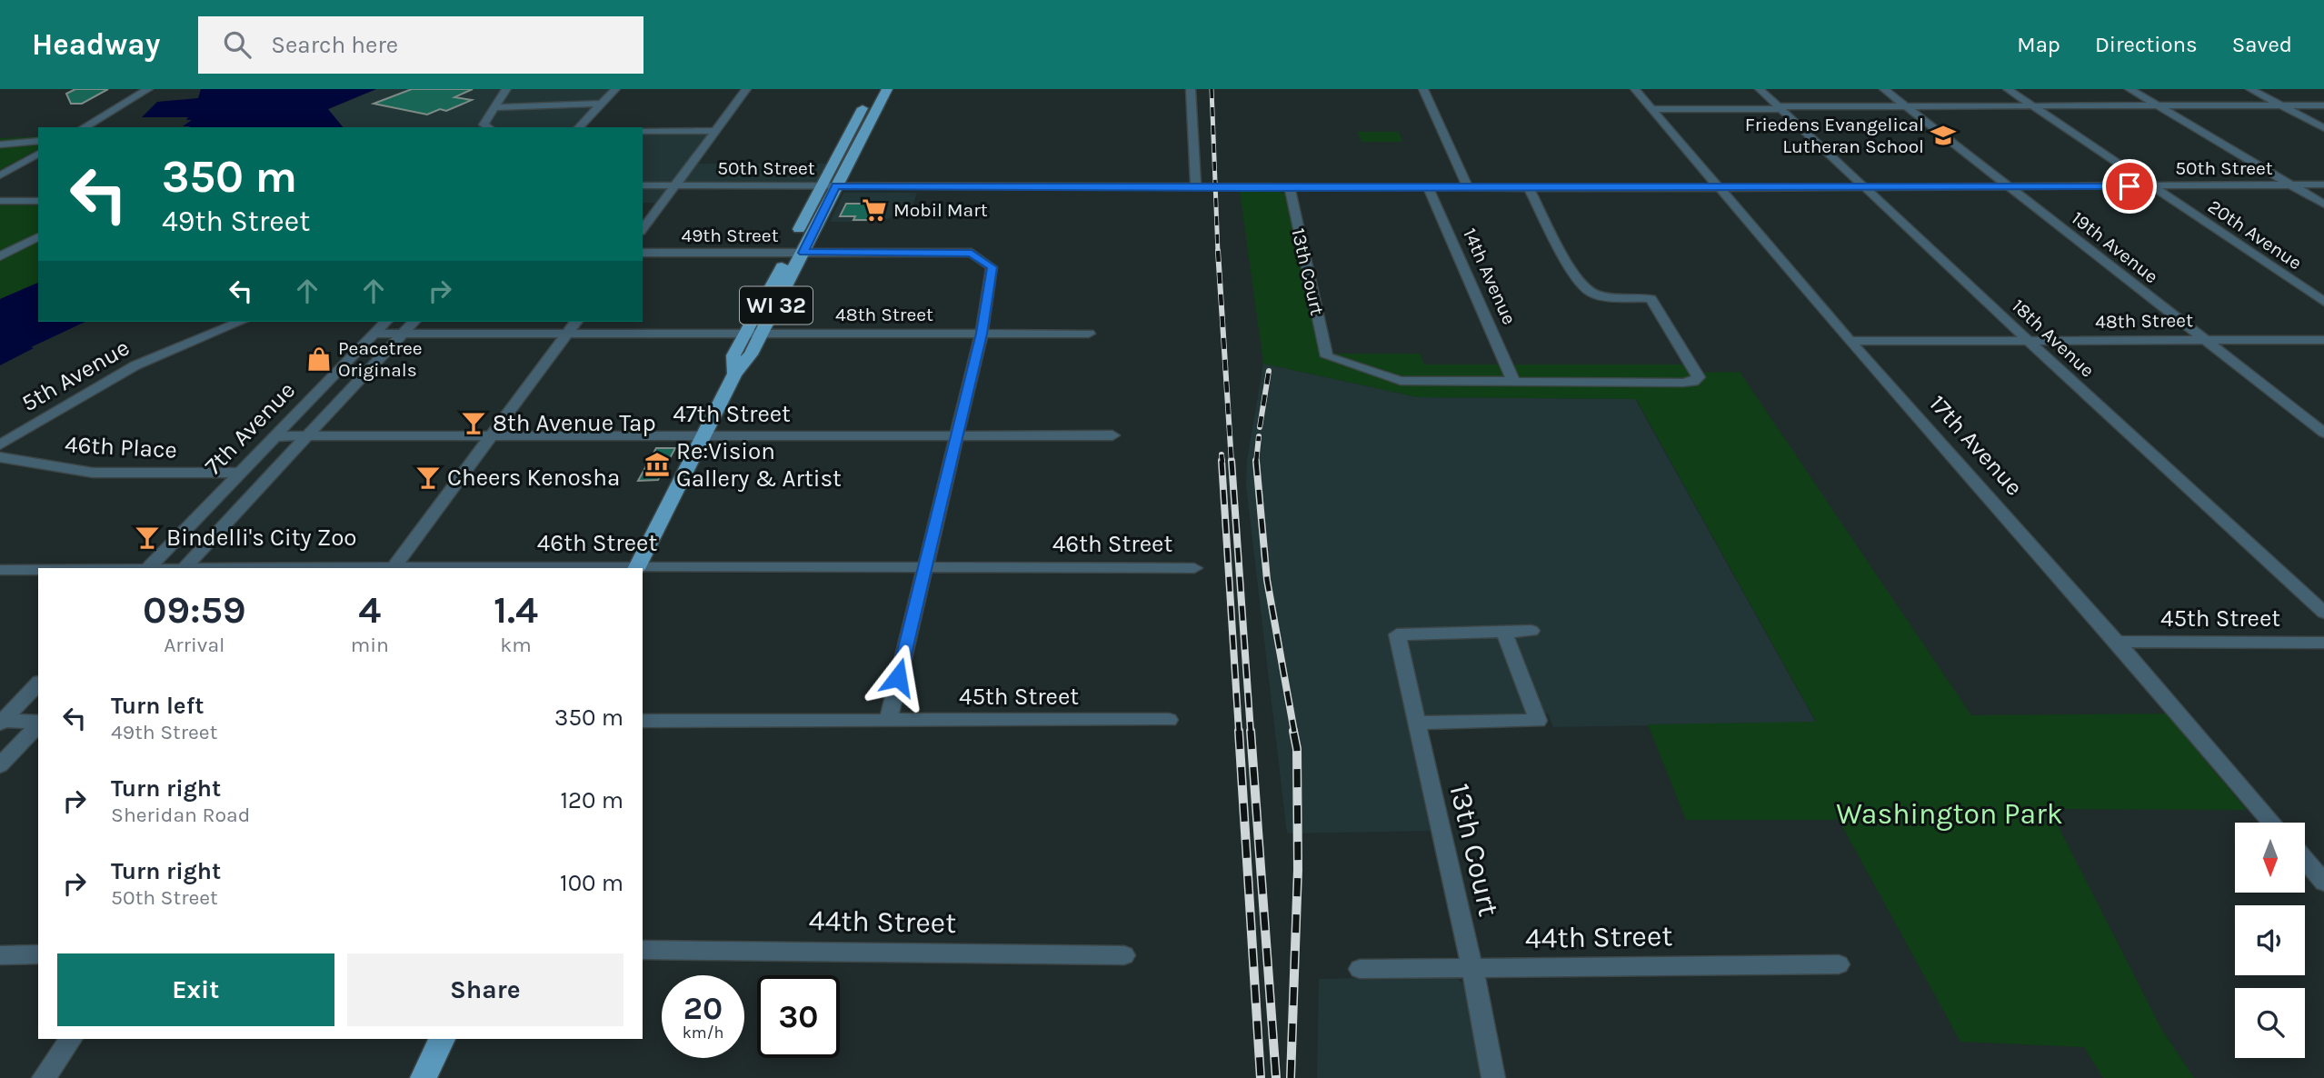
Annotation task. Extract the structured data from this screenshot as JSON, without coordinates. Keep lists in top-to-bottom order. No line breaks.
{"streets":{"main road":["WI 32"],"street":["50th Street","20th Avenue","49th Street","19th Avenue","13th Court","14th Avenue","48th Street","18th Avenue","5th Avenue","47th Street","7th Avenue","17th Avenue","46th Place","46th Street","45th Street","44th Street"]},"crossings":[["50th Street","20th Avenue"],["50th Street","19th Avenue"],["50th Street","13th Court"],["50th Street","14th Avenue"],["50th Street","WI 32"],["50th Street","18th Avenue"],["50th Street","17th Avenue"],["49th Street","WI 32"],["49th Street","48th Street"],["19th Avenue","48th Street"],["13th Court","14th Avenue"],["13th Court","44th Street"],["WI 32","48th Street"],["WI 32","47th Street"],["WI 32","46th Street"],["48th Street","18th Avenue"],["48th Street","7th Avenue"],["48th Street","17th Avenue"],["47th Street","7th Avenue"],["7th Avenue","46th Place"],["17th Avenue","45th Street"]],"parks":["Washington Park"],"places":{"school or university":["Friedens Evangelical Lutheran School"],"supermarket":["Mobil Mart"],"shop":["Peacetree Originals"],"bar":["8th Avenue Tap","Cheers Kenosha","Bindelli's City Zoo"],"museum":["Re:Vision Gallery & Artist"]},"north":"bottom","page":{"header":"Headway","search":"Search here","nav":["Map","Directions","Saved"],"turn":["350 m","49th Street"],"eta":["09:59","Arrival","4","min","1.4","km"],"list":[{"name":"Turn left","note":"49th Street","value":"350 m"},{"name":"Turn right","note":"Sheridan Road","value":"120 m"},{"name":"Turn right","note":"50th Street","value":"100 m"}],"buttons":["Exit","Share"],"speed":"20 km/h","limit":"30"}}
